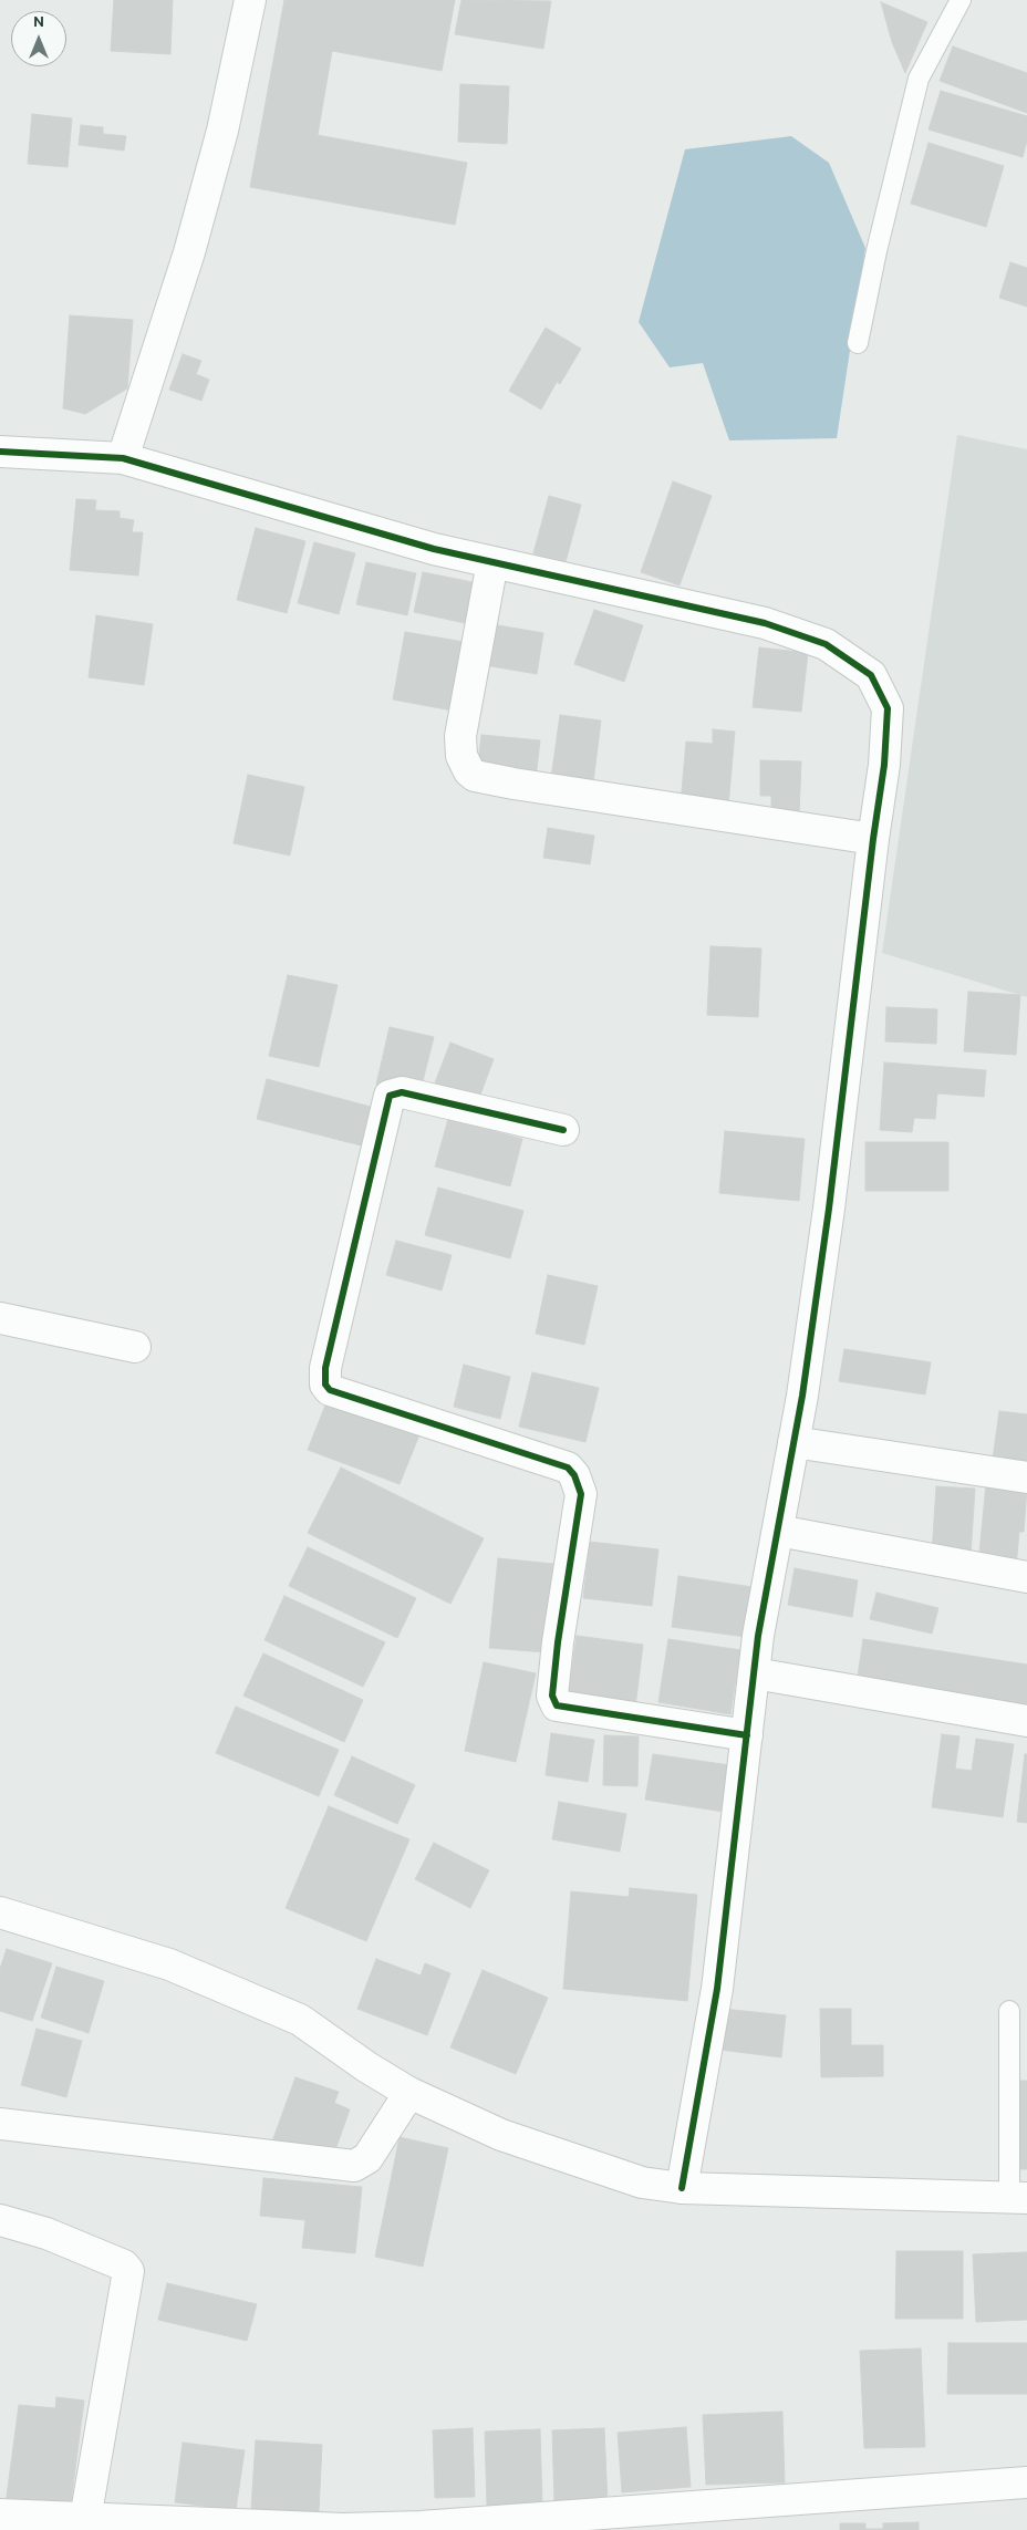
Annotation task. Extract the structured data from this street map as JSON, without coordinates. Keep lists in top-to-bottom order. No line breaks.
{"north":"top"}
